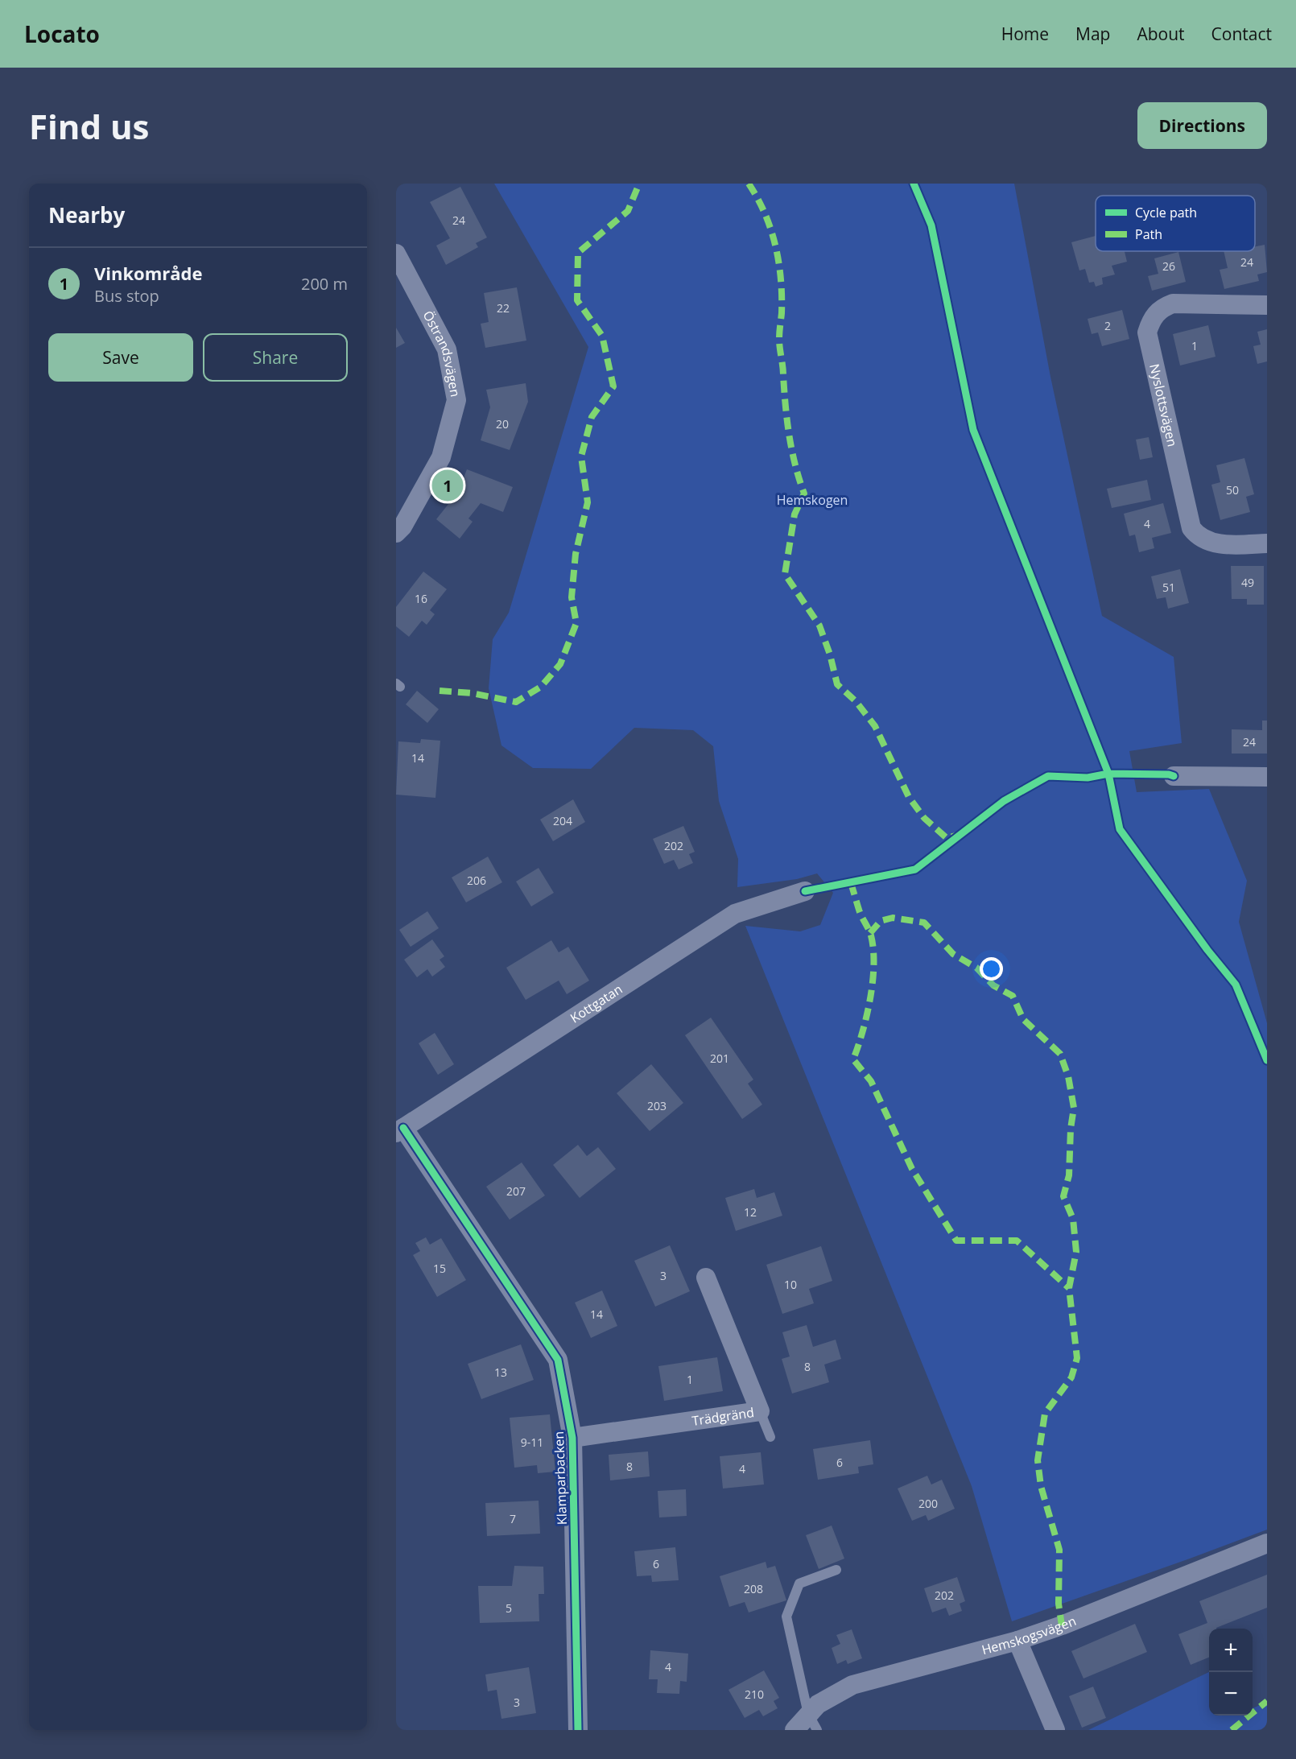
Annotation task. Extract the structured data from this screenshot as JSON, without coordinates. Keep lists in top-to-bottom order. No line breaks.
{"streets":{"street":["Östrandsvägen","Nyslottsvägen","Kottgatan","Trädgränd","Klamparbacken","Hemskogsvägen"]},"crossings":[["Kottgatan","Klamparbacken"],["Trädgränd","Klamparbacken"]],"parks":["Hemskogen"],"house_numbers":["24","24","26","22","2","1","20","50","4","49","51","16","24","14","204","202","206","201","203","207","12","15","3","10","14","8","13","1","9-11","6","8","4","200","7","6","208","202","5","4","210","3"],"legend":["Cycle path","Path"],"page":{"header":"Locato","nav":["Home","Map","About","Contact"],"buttons":["Directions",["Save","Share"]],"title":"Find us","heading":"Nearby","list":[{"mark":"1","name":"Vinkområde","note":"Bus stop","value":"200 m"}],"pins":"1","map_buttons":["+","−"]}}
